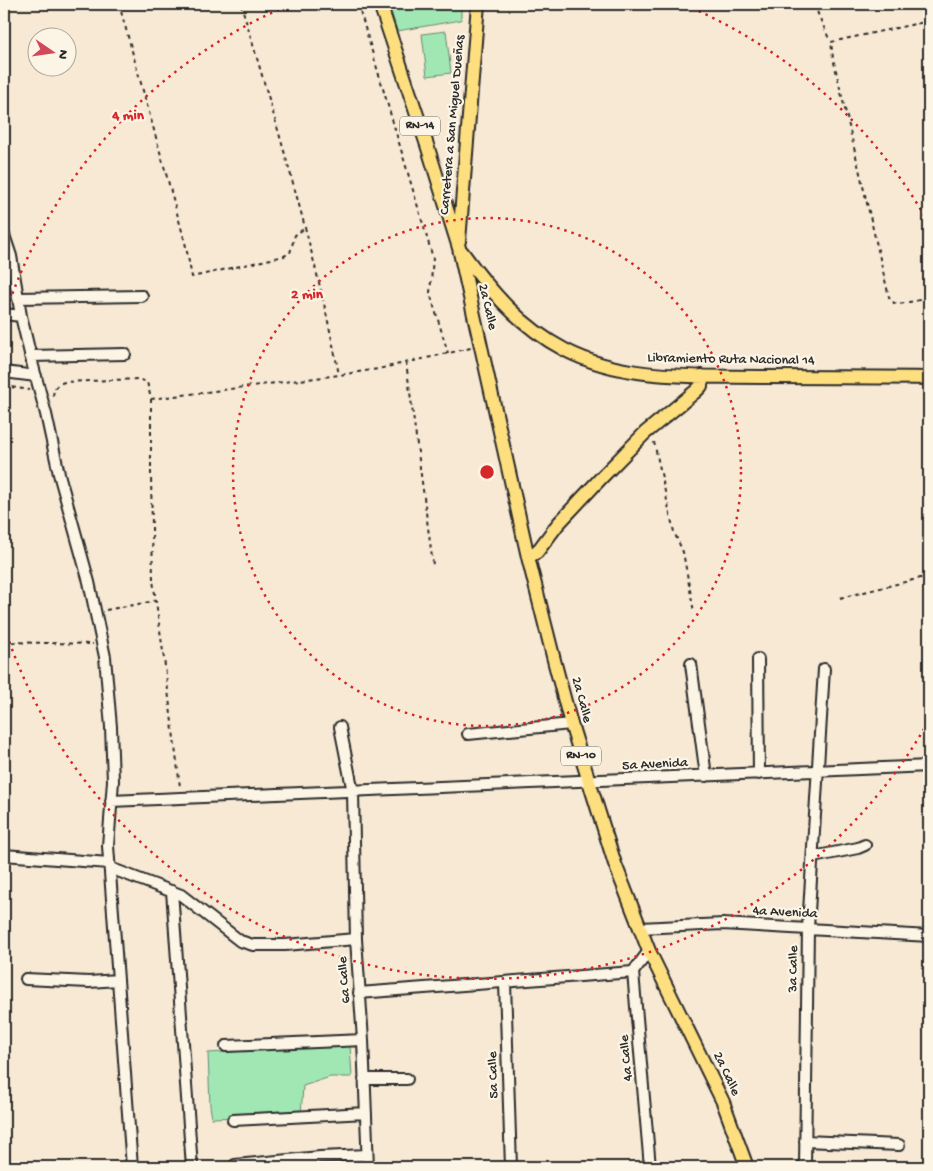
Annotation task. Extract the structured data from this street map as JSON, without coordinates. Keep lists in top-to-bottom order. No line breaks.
{"streets":{"main road":["Carretera a San Miguel Dueñas","RN-14","2a Calle","Libramiento Ruta Nacional 14","RN-10"],"street":["5a Avenida","4a Avenida","3a Calle","6a Calle","4a Calle","5a Calle"]},"crossings":[["Carretera a San Miguel Dueñas","RN-14"],["Carretera a San Miguel Dueñas","2a Calle"],["Carretera a San Miguel Dueñas","Libramiento Ruta Nacional 14"],["RN-14","2a Calle"],["RN-14","Libramiento Ruta Nacional 14"],["2a Calle","Libramiento Ruta Nacional 14"],["2a Calle","5a Avenida"],["2a Calle","4a Avenida"],["5a Avenida","3a Calle"],["5a Avenida","6a Calle"],["4a Avenida","3a Calle"]],"north":"right","rings":["4 min","2 min"]}
